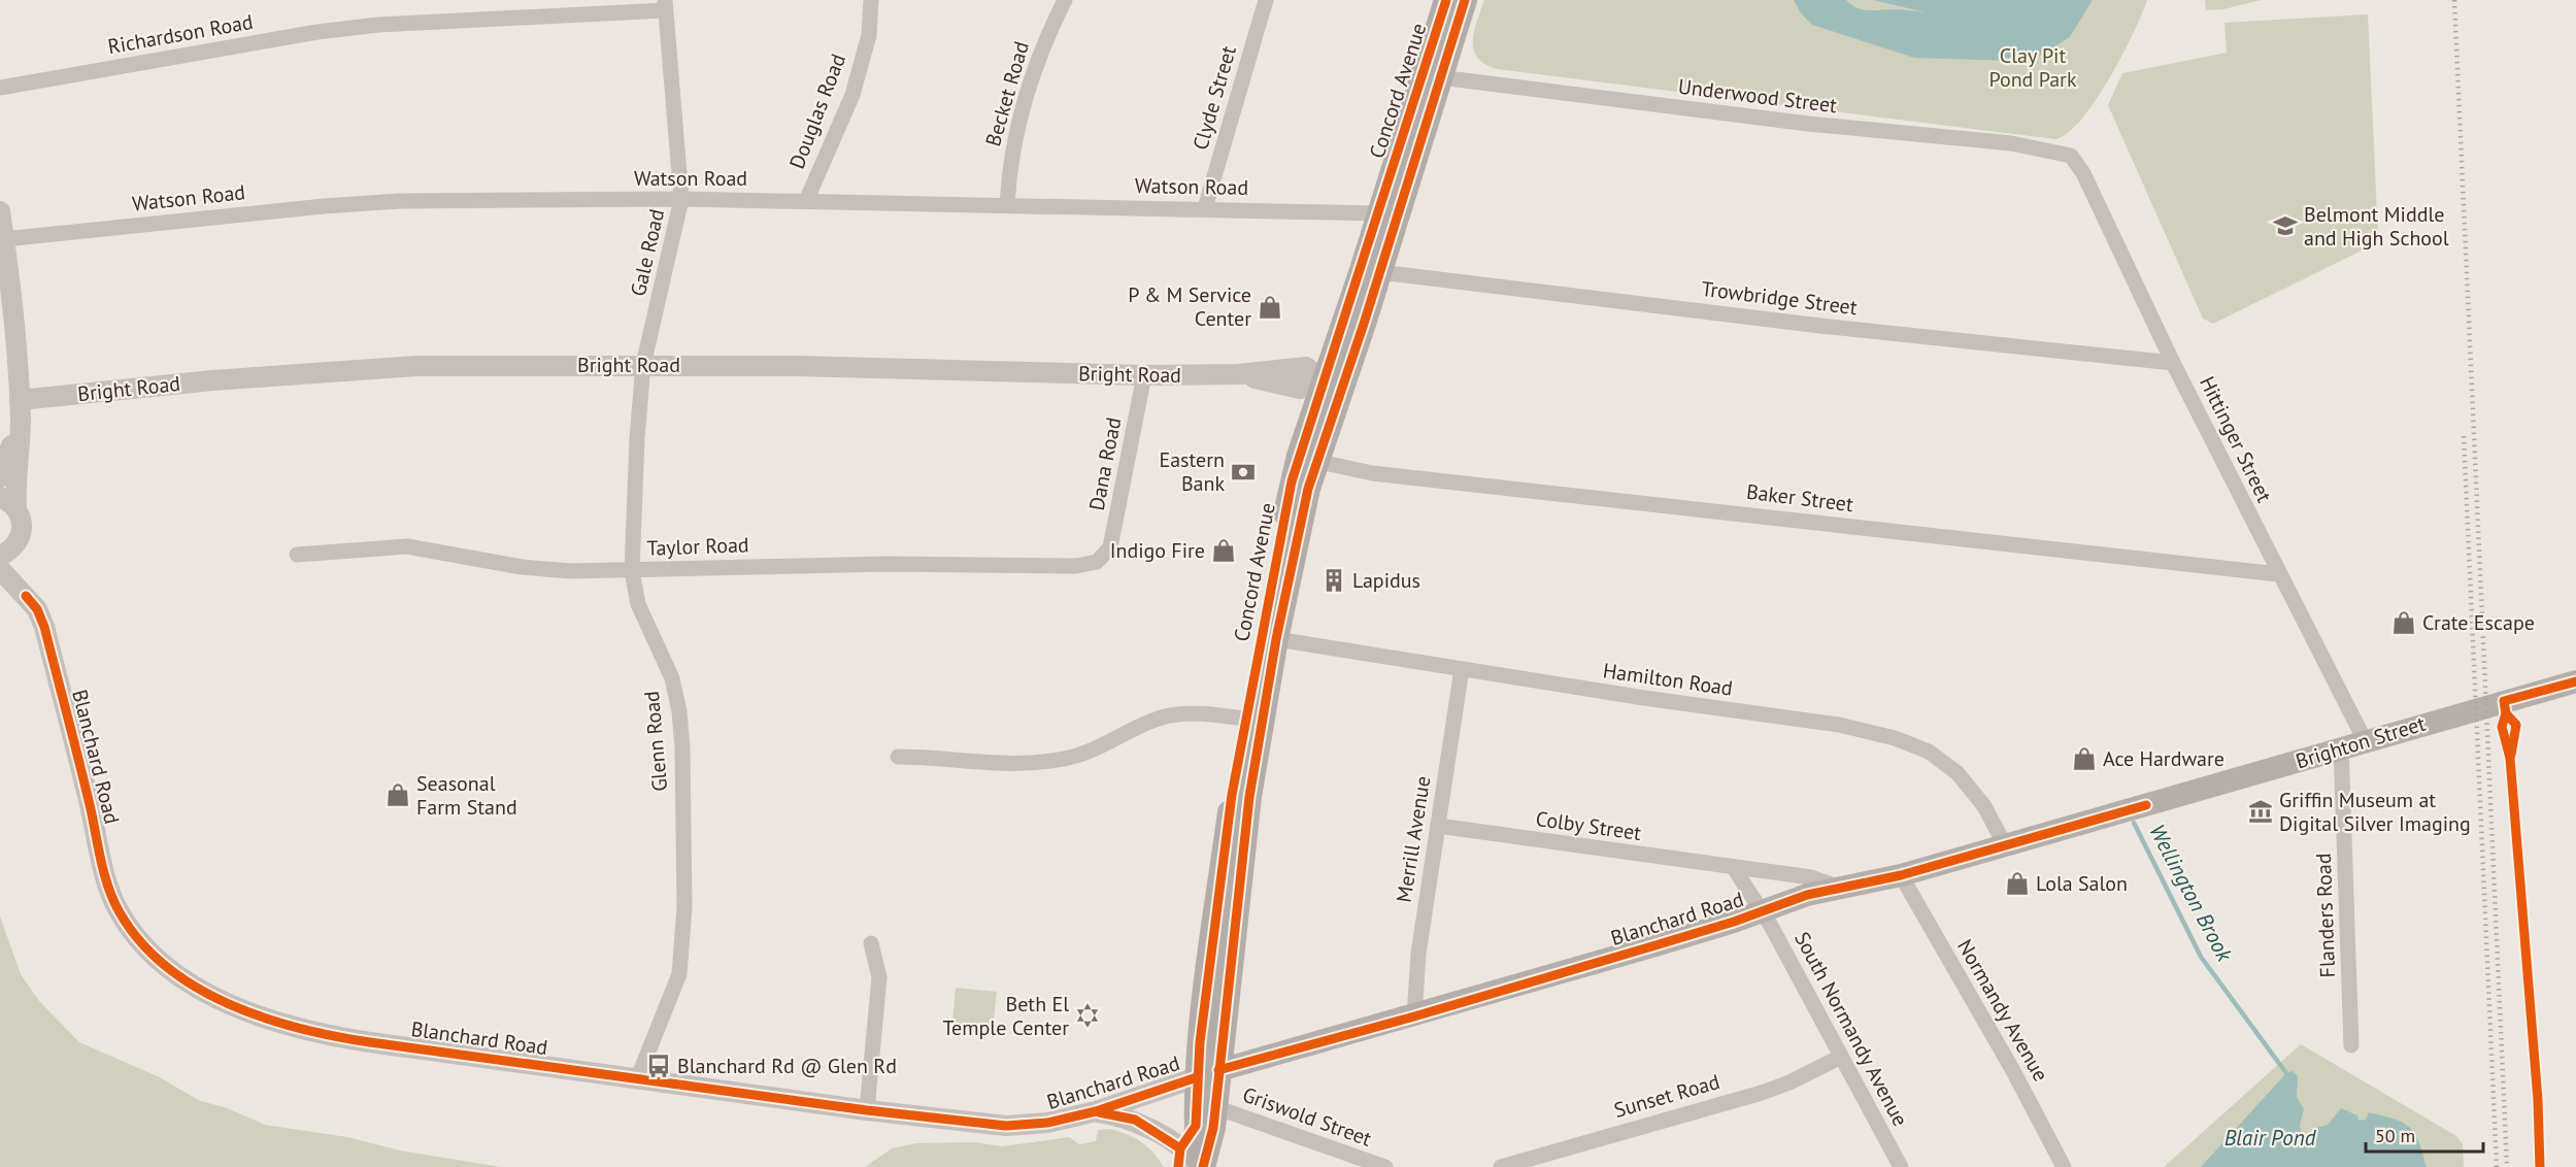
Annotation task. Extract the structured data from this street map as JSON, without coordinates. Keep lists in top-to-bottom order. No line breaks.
{"streets":{"main road":["Concord Avenue","Brighton Street","Blanchard Road"],"street":["Richardson Road","Becket Road","Underwood Street","Clyde Street","Douglas Road","Watson Road","Gale Road","Trowbridge Street","Bright Road","Hittinger Street","Dana Road","Baker Street","Taylor Road","Hamilton Road","Glenn Road","Colby Street","Merrill Avenue","Flanders Road","Normandy Avenue","South Normandy Avenue","Sunset Road","Griswold Street"]},"crossings":[["Richardson Road","Gale Road"],["Concord Avenue","Underwood Street"],["Concord Avenue","Watson Road"],["Concord Avenue","Trowbridge Street"],["Concord Avenue","Bright Road"],["Concord Avenue","Baker Street"],["Concord Avenue","Hamilton Road"],["Concord Avenue","Blanchard Road"],["Concord Avenue","Griswold Street"],["Becket Road","Watson Road"],["Underwood Street","Hittinger Street"],["Clyde Street","Watson Road"],["Douglas Road","Watson Road"],["Watson Road","Gale Road"],["Gale Road","Bright Road"],["Gale Road","Glenn Road"],["Trowbridge Street","Hittinger Street"],["Bright Road","Dana Road"],["Bright Road","Glenn Road"],["Hittinger Street","Baker Street"],["Hittinger Street","Brighton Street"],["Dana Road","Taylor Road"],["Taylor Road","Glenn Road"],["Hamilton Road","Blanchard Road"],["Hamilton Road","Merrill Avenue"],["Glenn Road","Blanchard Road"],["Brighton Street","Blanchard Road"],["Brighton Street","Flanders Road"],["Blanchard Road","Colby Street"],["Blanchard Road","Merrill Avenue"],["Blanchard Road","Normandy Avenue"],["Blanchard Road","South Normandy Avenue"],["Colby Street","Merrill Avenue"],["South Normandy Avenue","Sunset Road"]],"water":["Wellington Brook","Blair Pond"],"parks":["Clay Pit Pond Park"],"places":{"school or university":["Belmont Middle and High School"],"shop":["P & M Service Center","Indigo Fire","Crate Escape","Ace Hardware","Seasonal Farm Stand","Lola Salon"],"bank":["Eastern Bank"],"building":["Lapidus"],"museum":["Griffin Museum at Digital Silver Imaging"],"synagogue":["Beth El Temple Center"],"bus stop":["Blanchard Rd @ Glen Rd"]},"scale_bar":"50 m"}
